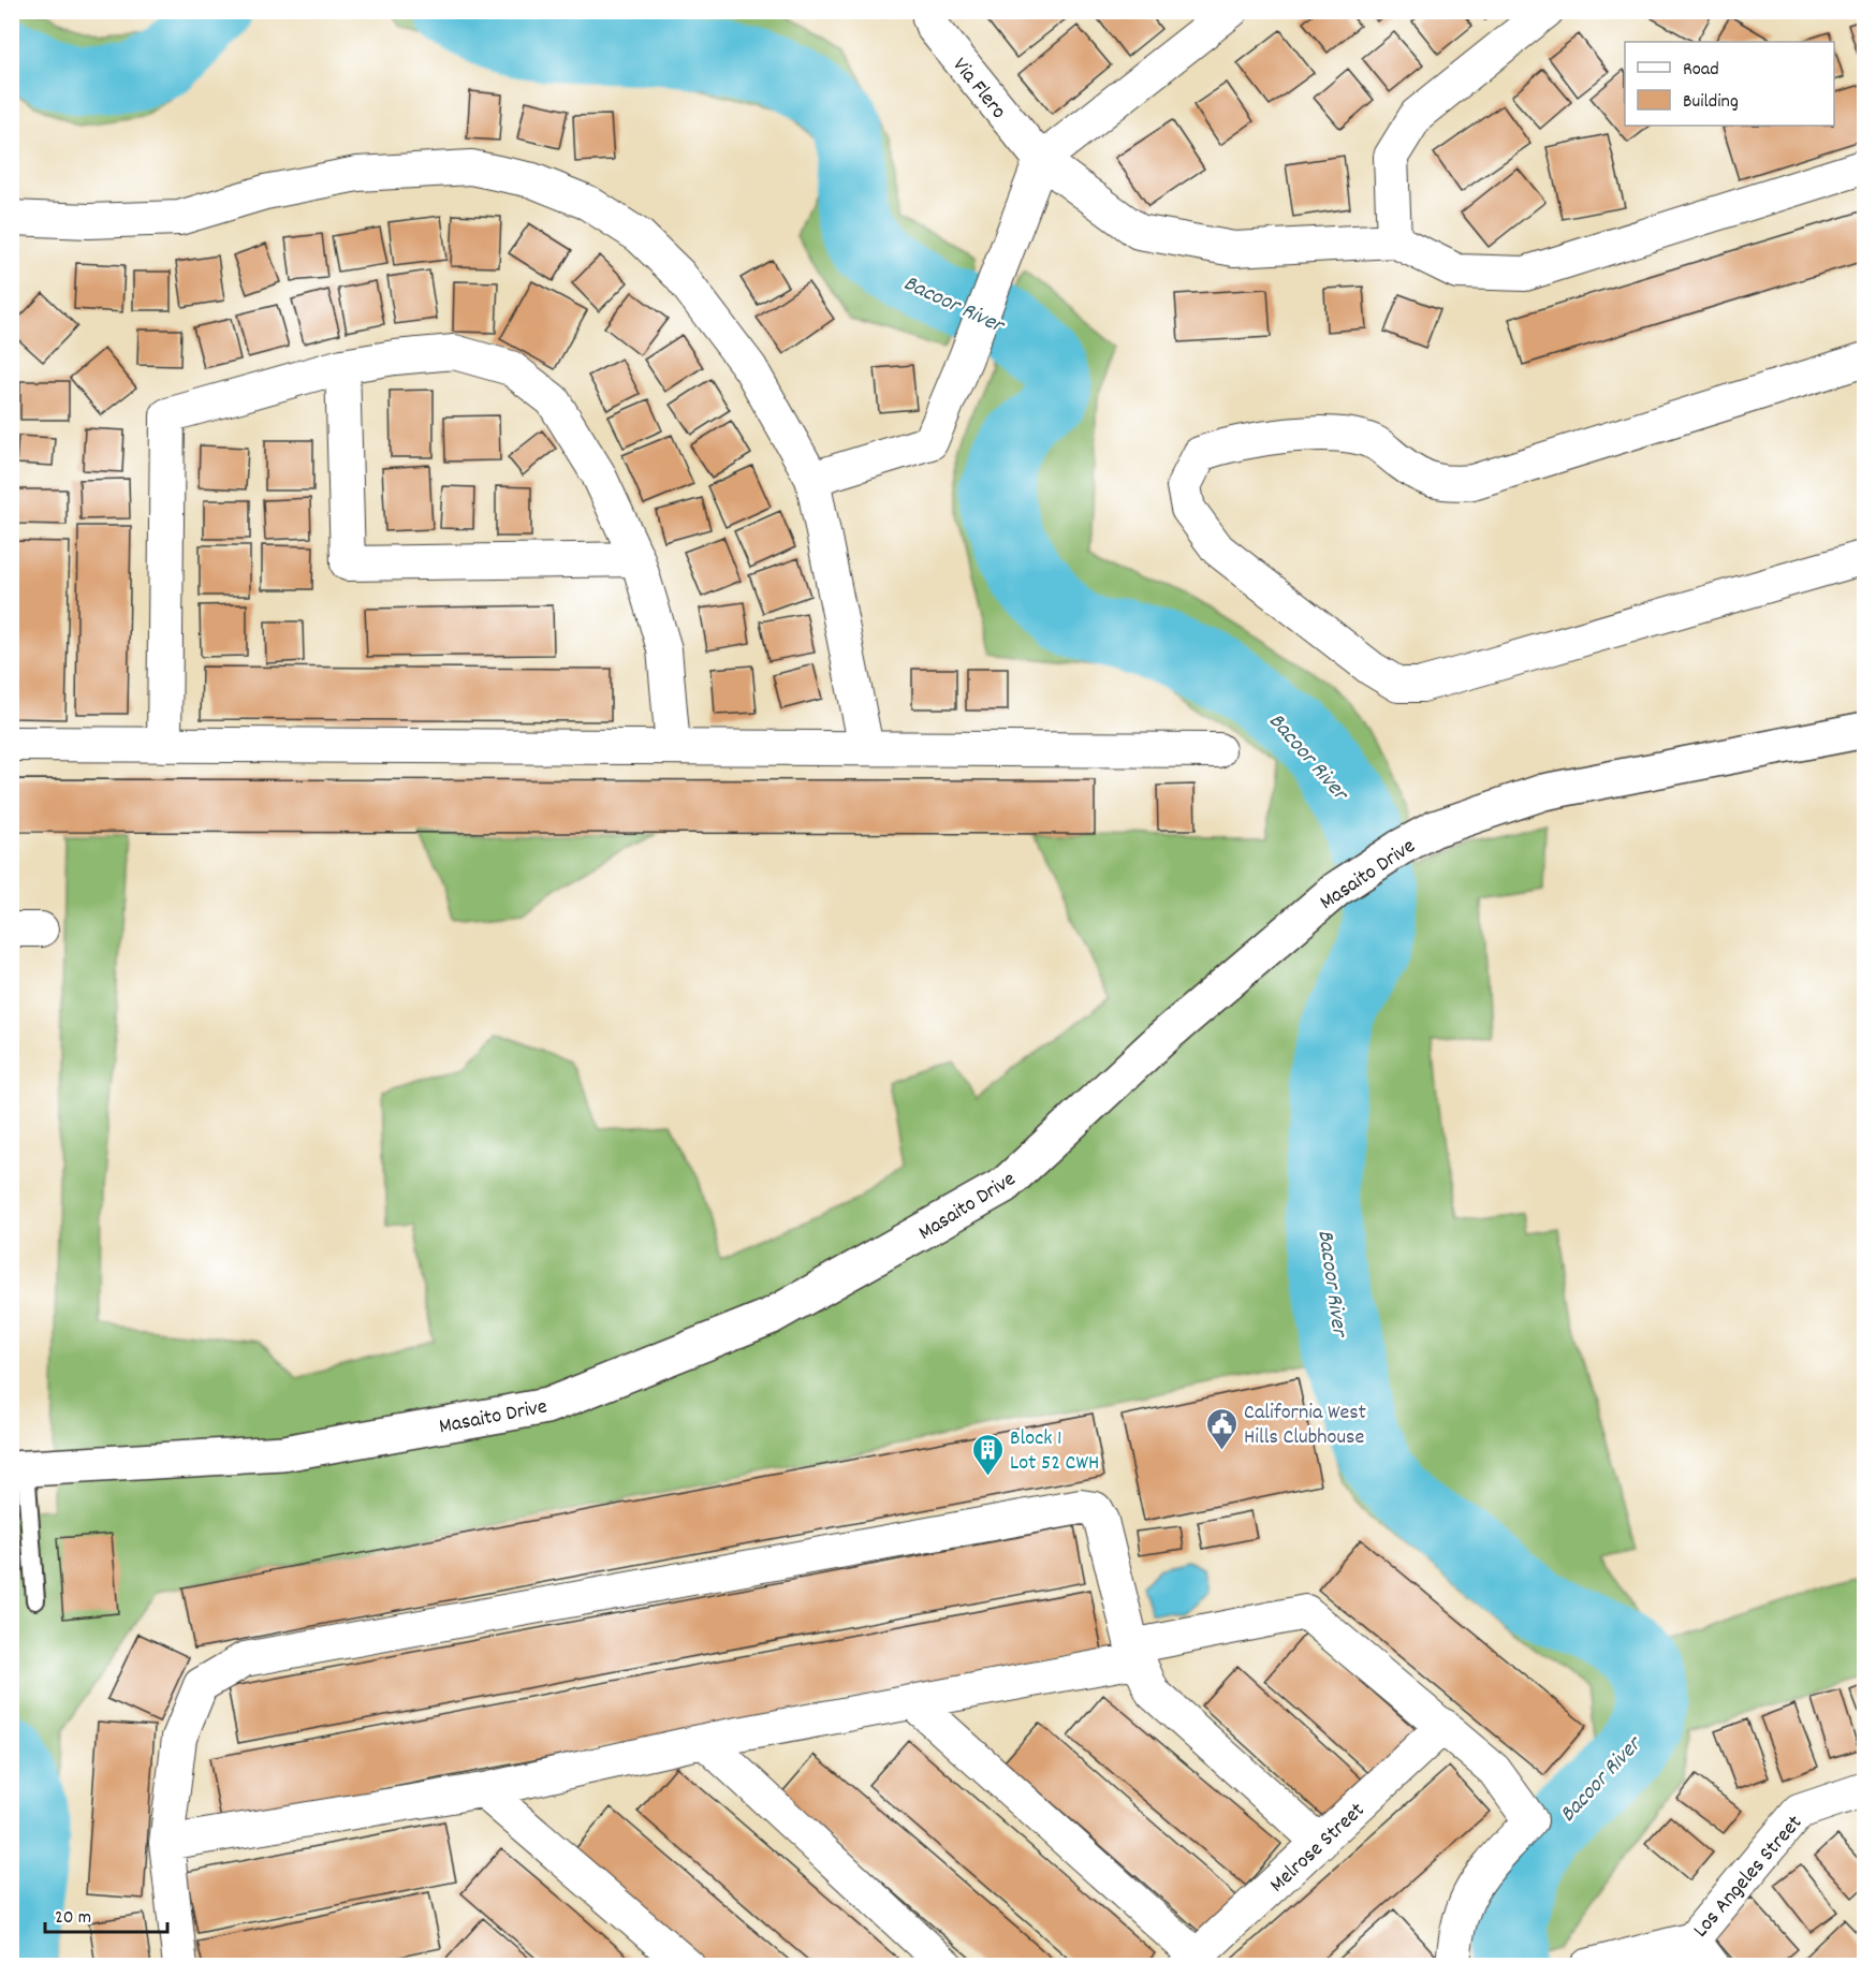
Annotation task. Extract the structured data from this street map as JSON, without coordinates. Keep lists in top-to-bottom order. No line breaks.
{"streets":{"street":["Via Flero","Masaito Drive","Melrose Street","Los Angeles Street"]},"water":["Bacoor River"],"places":{"public building":["California West Hills Clubhouse"],"building":["Block 1 Lot 52 CWH"]},"legend":["Road","Building"],"scale_bar":"20 m"}
